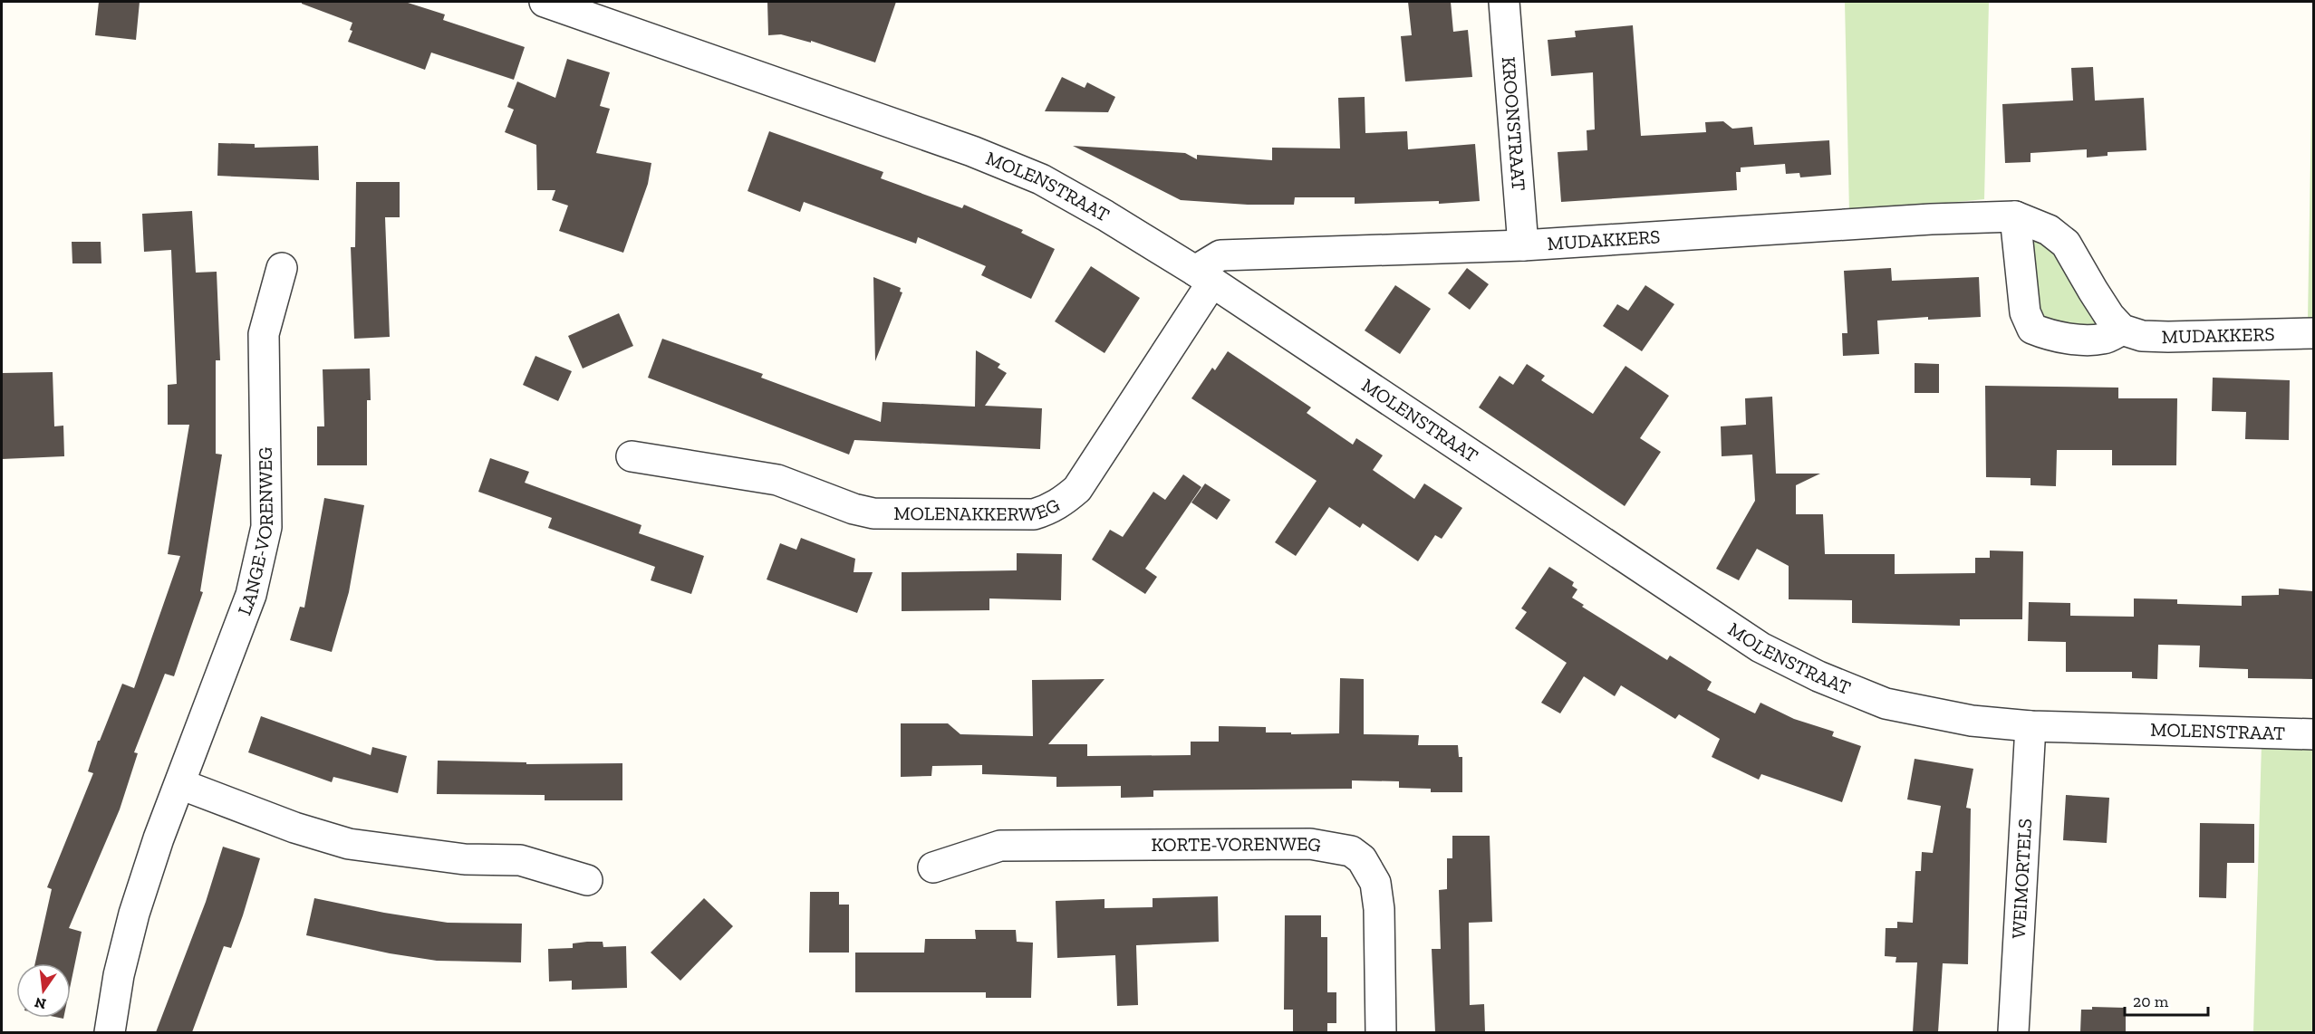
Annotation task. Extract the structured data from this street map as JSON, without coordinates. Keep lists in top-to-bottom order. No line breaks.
{"streets":{"street":["KROONSTRAAT","MOLENSTRAAT","MUDAKKERS","MOLENAKKERWEG","LANGE-VORENWEG","KORTE-VORENWEG","WEIMORTELS"]},"crossings":[["KROONSTRAAT","MUDAKKERS"],["MOLENSTRAAT","MUDAKKERS"],["MOLENSTRAAT","MOLENAKKERWEG"],["MOLENSTRAAT","WEIMORTELS"],["MUDAKKERS","MOLENAKKERWEG"]],"scale_bar":"20 m","north":"bottom"}
